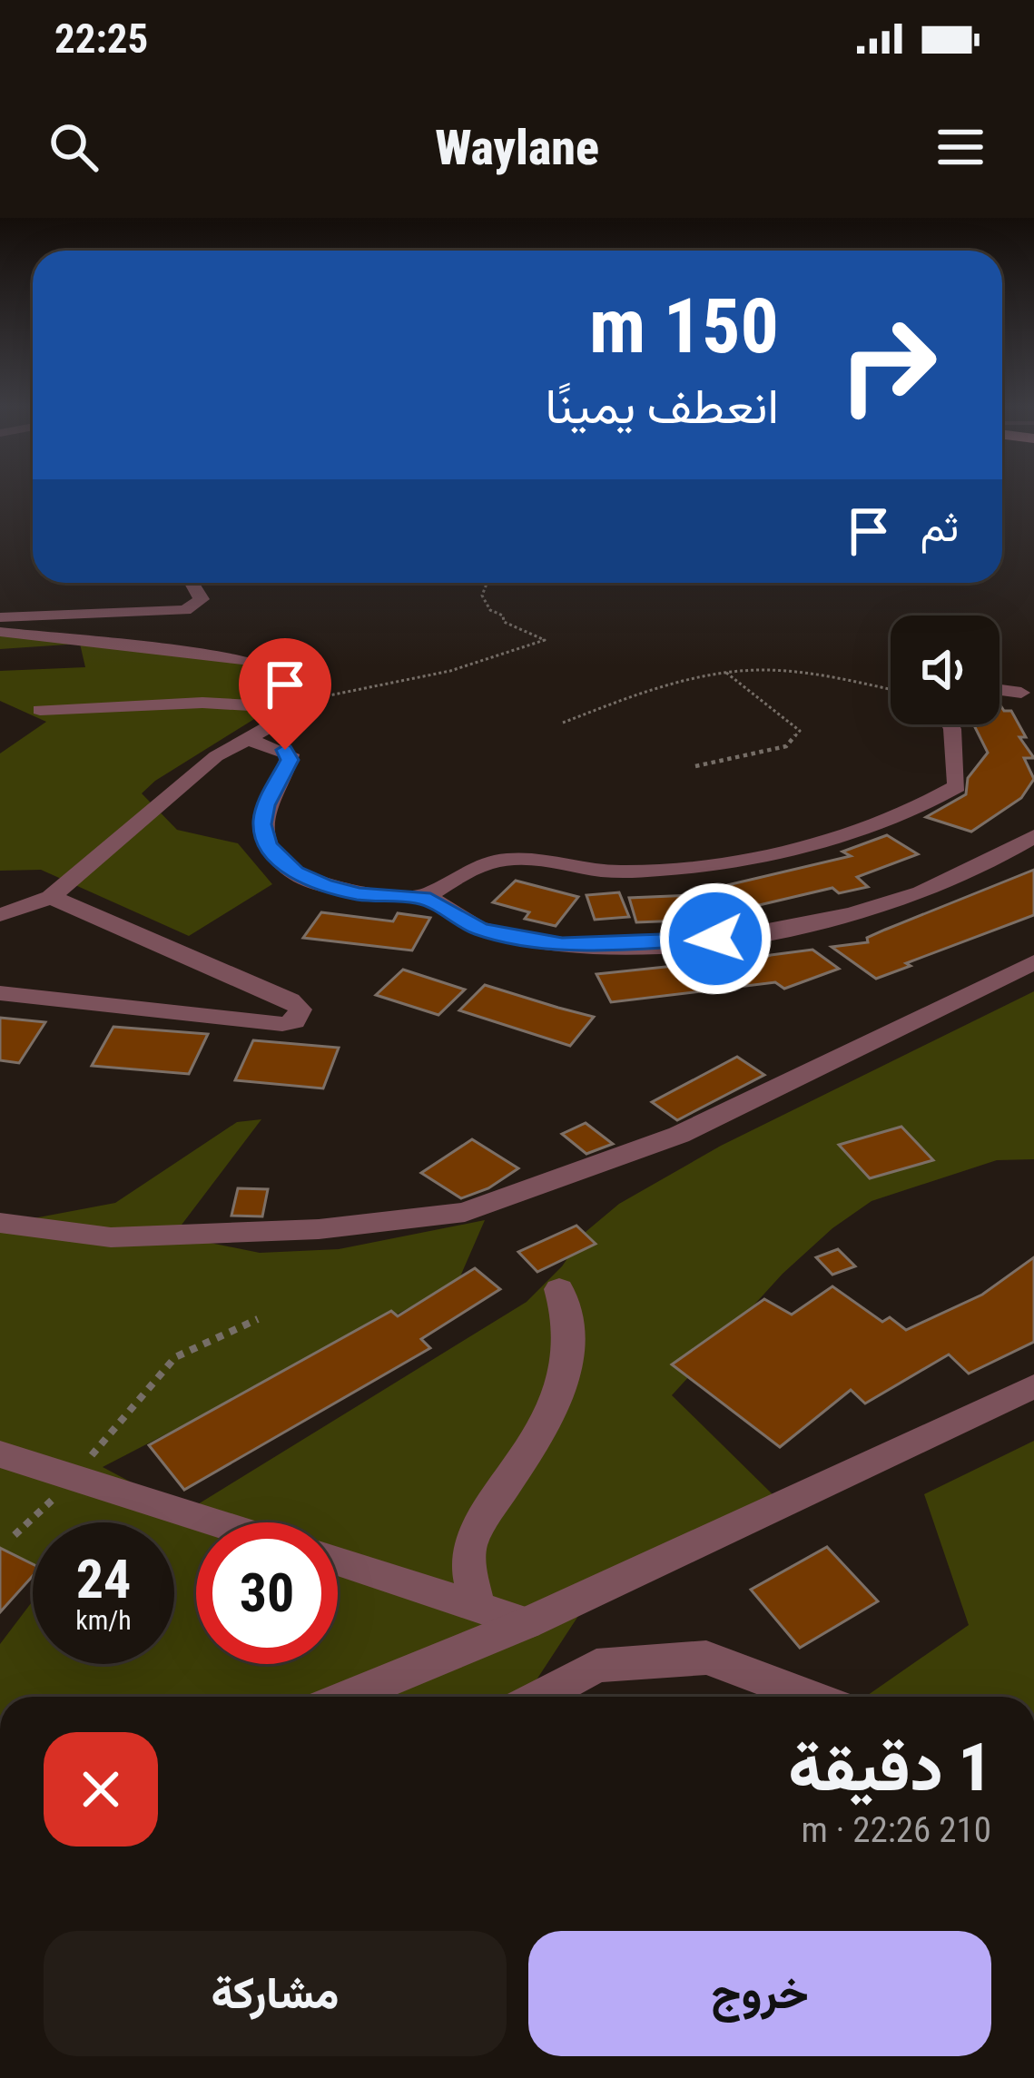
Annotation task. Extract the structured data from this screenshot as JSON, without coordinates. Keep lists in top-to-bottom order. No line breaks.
{"page":{"status":"22:25","header":"Waylane","turn":["150 m","انعطف يمينًا"],"then":"ثم","speed":"24 km/h","limit":"30","heading":["1 دقيقة","210 m · 22:26"],"buttons":["خروج","مشاركة"]}}
